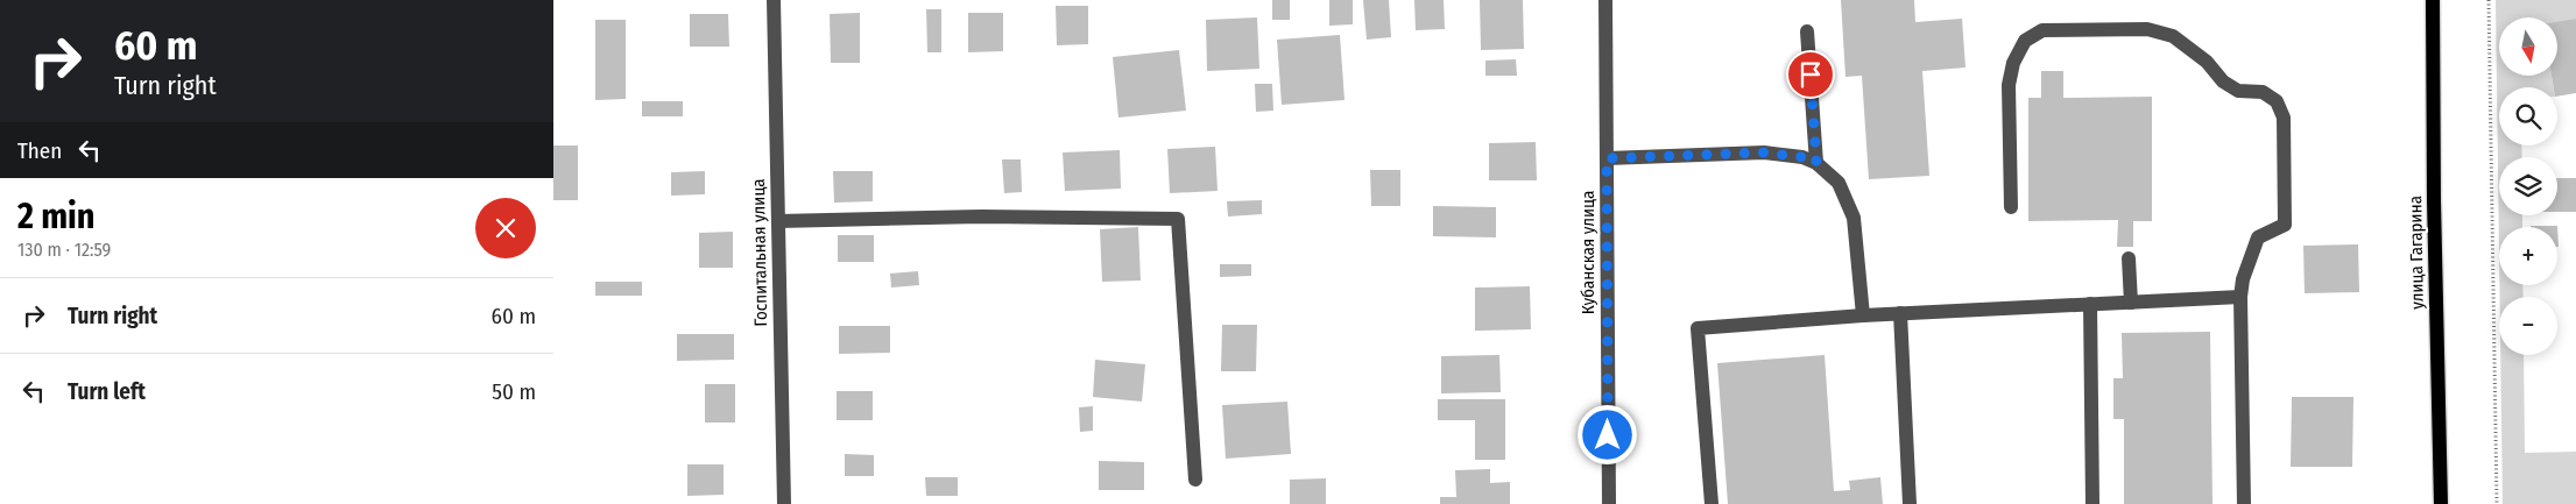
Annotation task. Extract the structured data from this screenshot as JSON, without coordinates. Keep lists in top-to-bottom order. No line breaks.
{"streets":{"main road":["улица Гагарина"],"street":["Госпитальная улица","Кубанская улица"]},"north":"bottom","page":{"turn":["60 m","Turn right"],"map_buttons":["+","−"],"then":"Then","heading":["2 min","130 m · 12:59"],"list":[{"name":"Turn right","value":"60 m"},{"name":"Turn left","value":"50 m"}]}}
